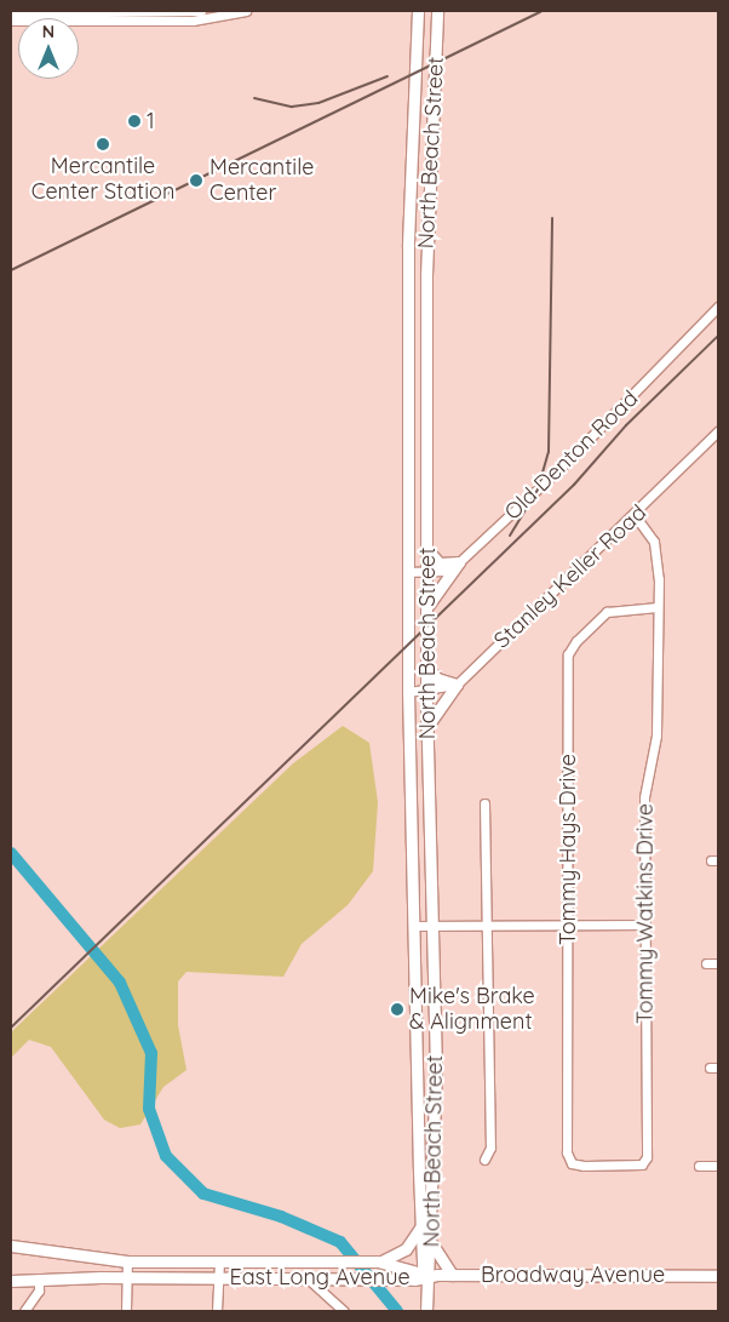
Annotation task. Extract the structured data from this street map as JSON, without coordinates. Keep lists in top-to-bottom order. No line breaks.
{"streets":{"main road":["North Beach Street","Broadway Avenue","East Long Avenue"],"street":["Old Denton Road","Stanley Keller Road","Tommy Hays Drive","Tommy Watkins Drive"]},"crossings":[["North Beach Street","Old Denton Road"],["North Beach Street","Broadway Avenue"],["North Beach Street","East Long Avenue"],["Stanley Keller Road","Tommy Watkins Drive"],["Tommy Hays Drive","Tommy Watkins Drive"],["Broadway Avenue","East Long Avenue"]],"places":["1","Mercantile Center Station","Mercantile Center","Mike's Brake & Alignment"],"north":"top"}
